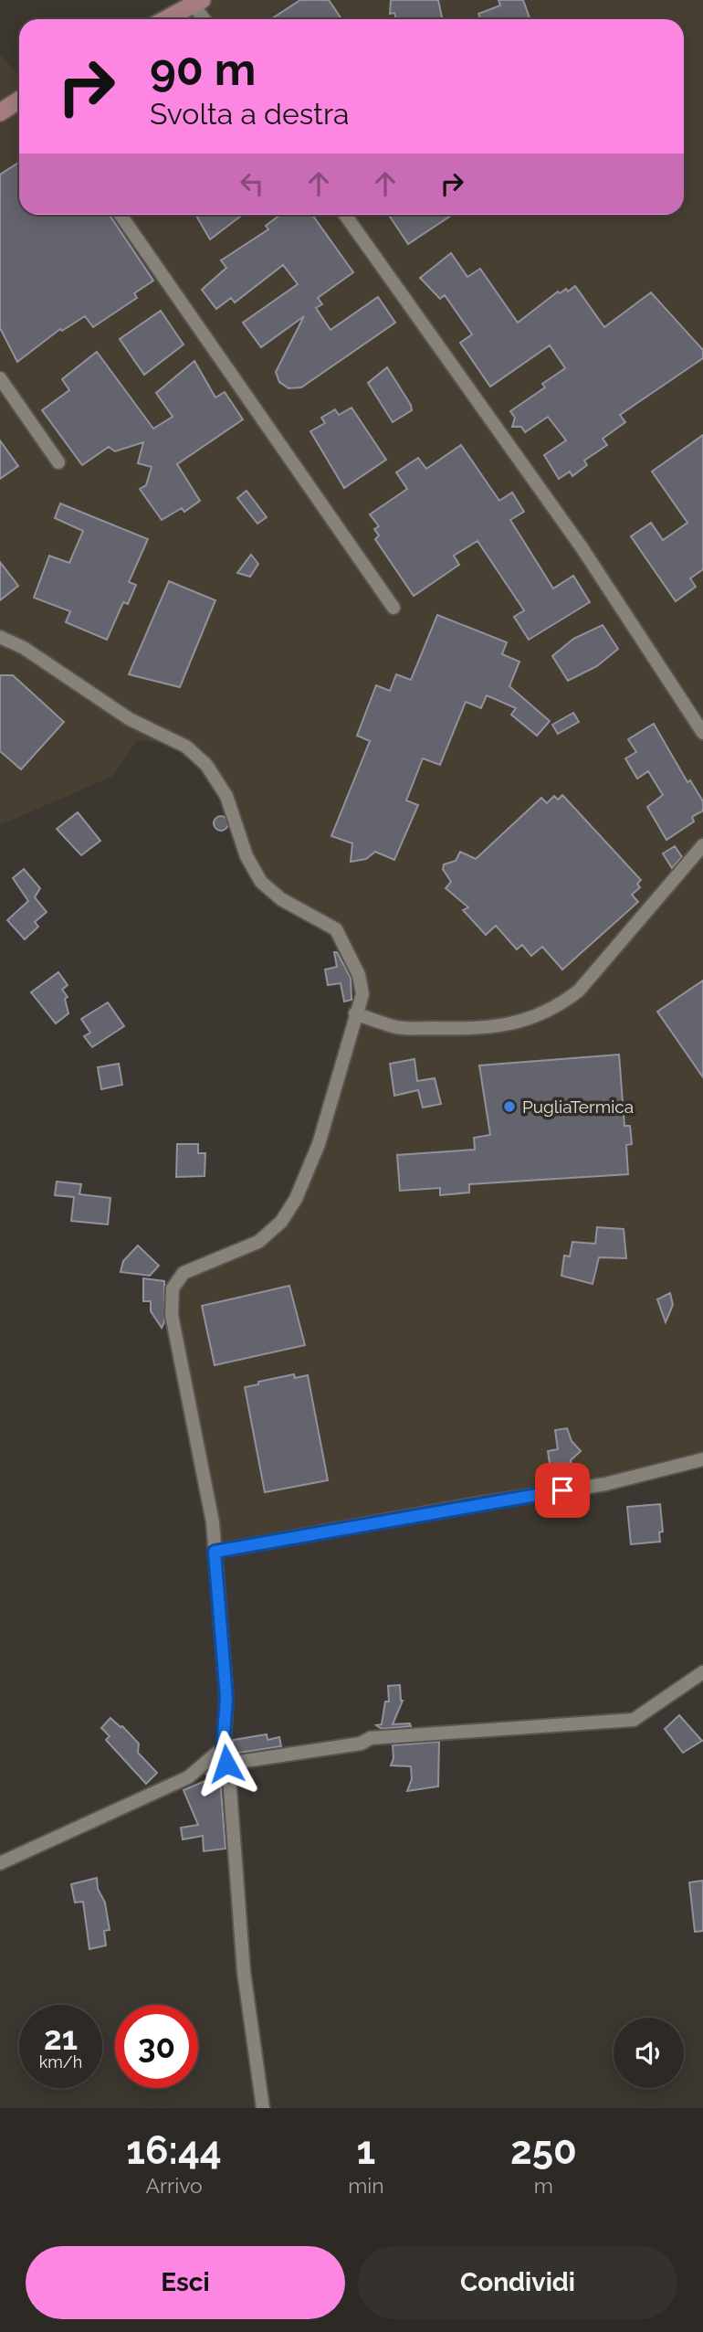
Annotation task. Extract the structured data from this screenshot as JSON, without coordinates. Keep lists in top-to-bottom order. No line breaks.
{"places":["PugliaTermica"],"page":{"turn":["90 m","Svolta a destra"],"speed":"21 km/h","limit":"30","eta":["16:44","Arrivo","1","min","250","m"],"buttons":["Esci","Condividi"]}}
